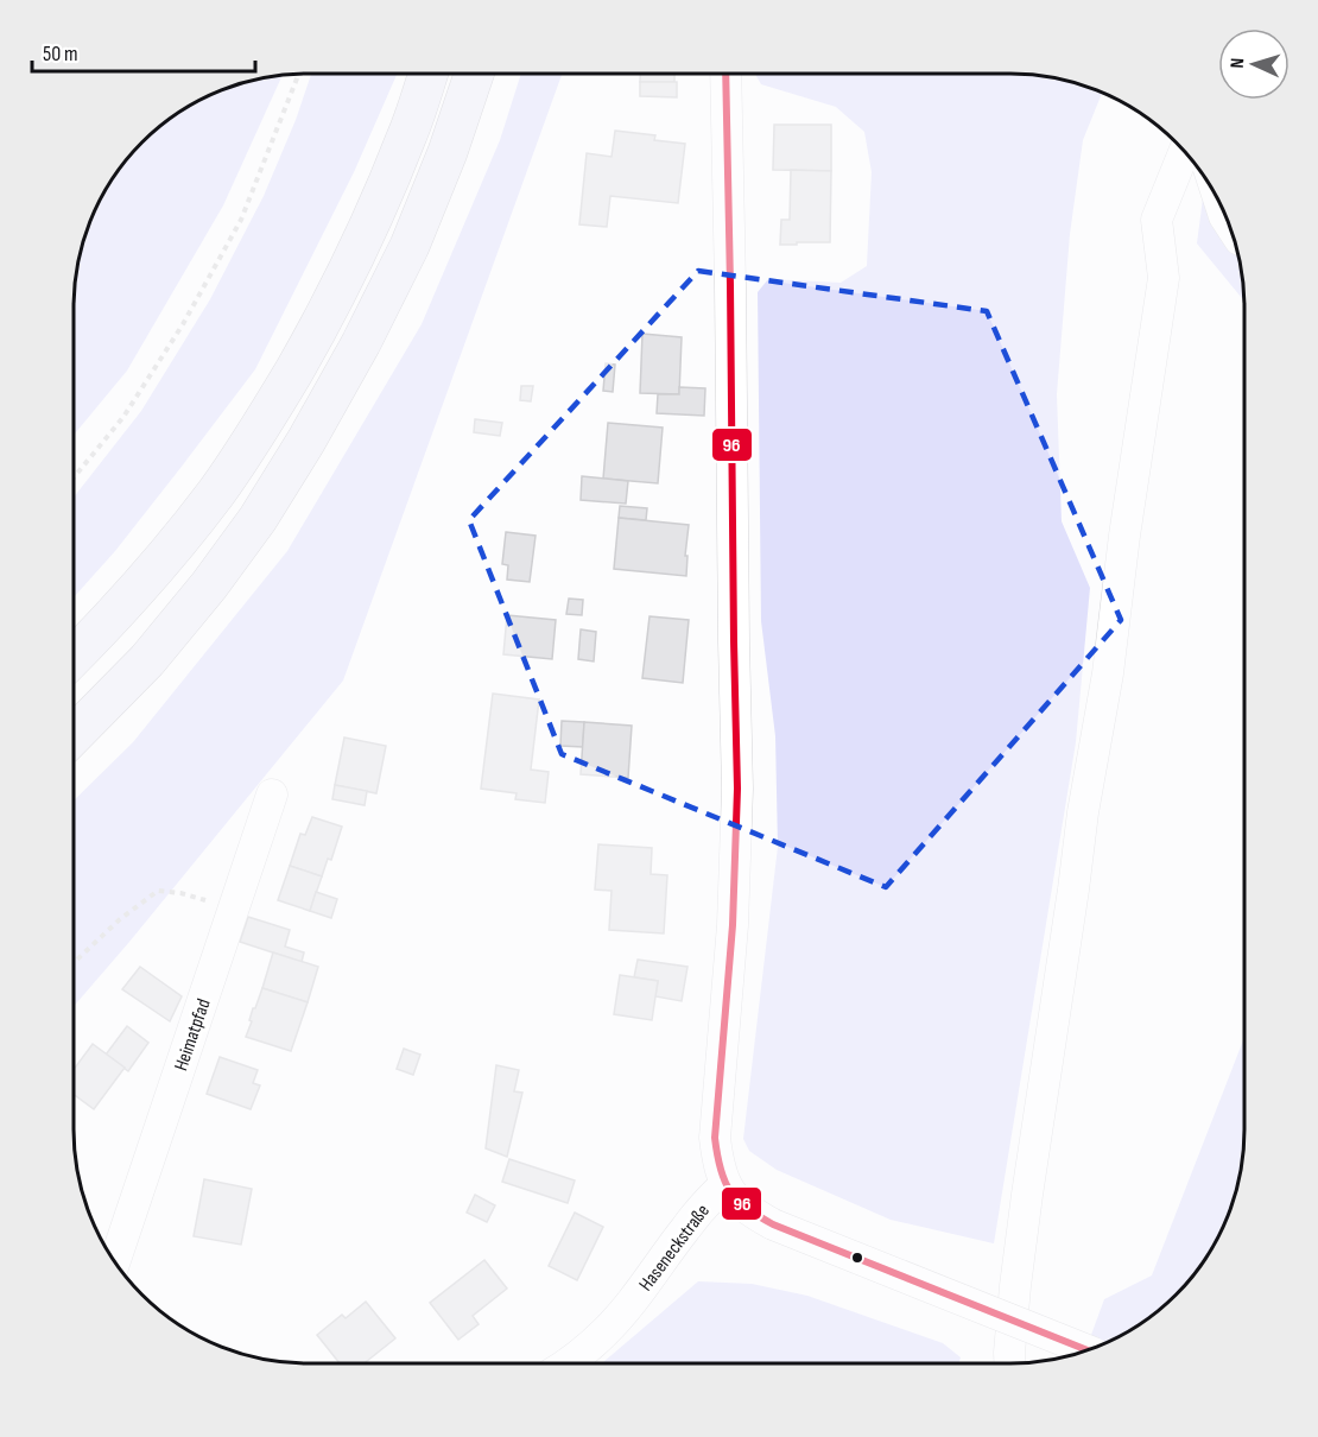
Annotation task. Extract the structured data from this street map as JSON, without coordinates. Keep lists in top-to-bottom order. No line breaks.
{"streets":{"street":["Heimatpfad","Haseneckstraße"]},"lines":["transit line 96"],"scale_bar":"50 m","north":"left"}
